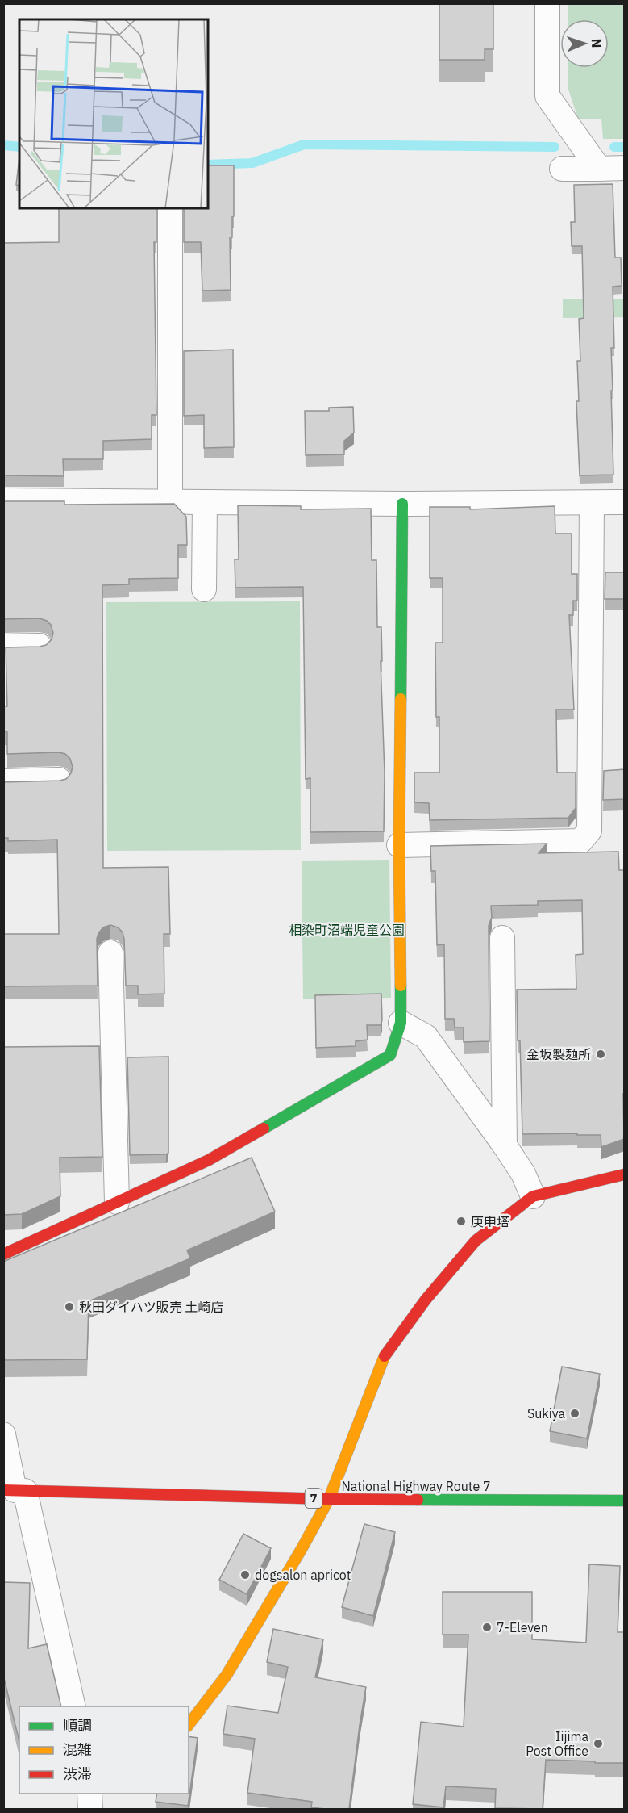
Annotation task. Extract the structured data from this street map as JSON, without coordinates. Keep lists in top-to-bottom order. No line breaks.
{"streets":{"main road":["National Highway Route 7","7"]},"parks":["相染町沼端児童公園"],"places":["金坂製麺所","庚申塔","秋田ダイハツ販売 土崎店","Sukiya","dogsalon apricot","7-Eleven","Iijima Post Office"],"legend":["順調","混雑","渋滞"],"north":"right"}
